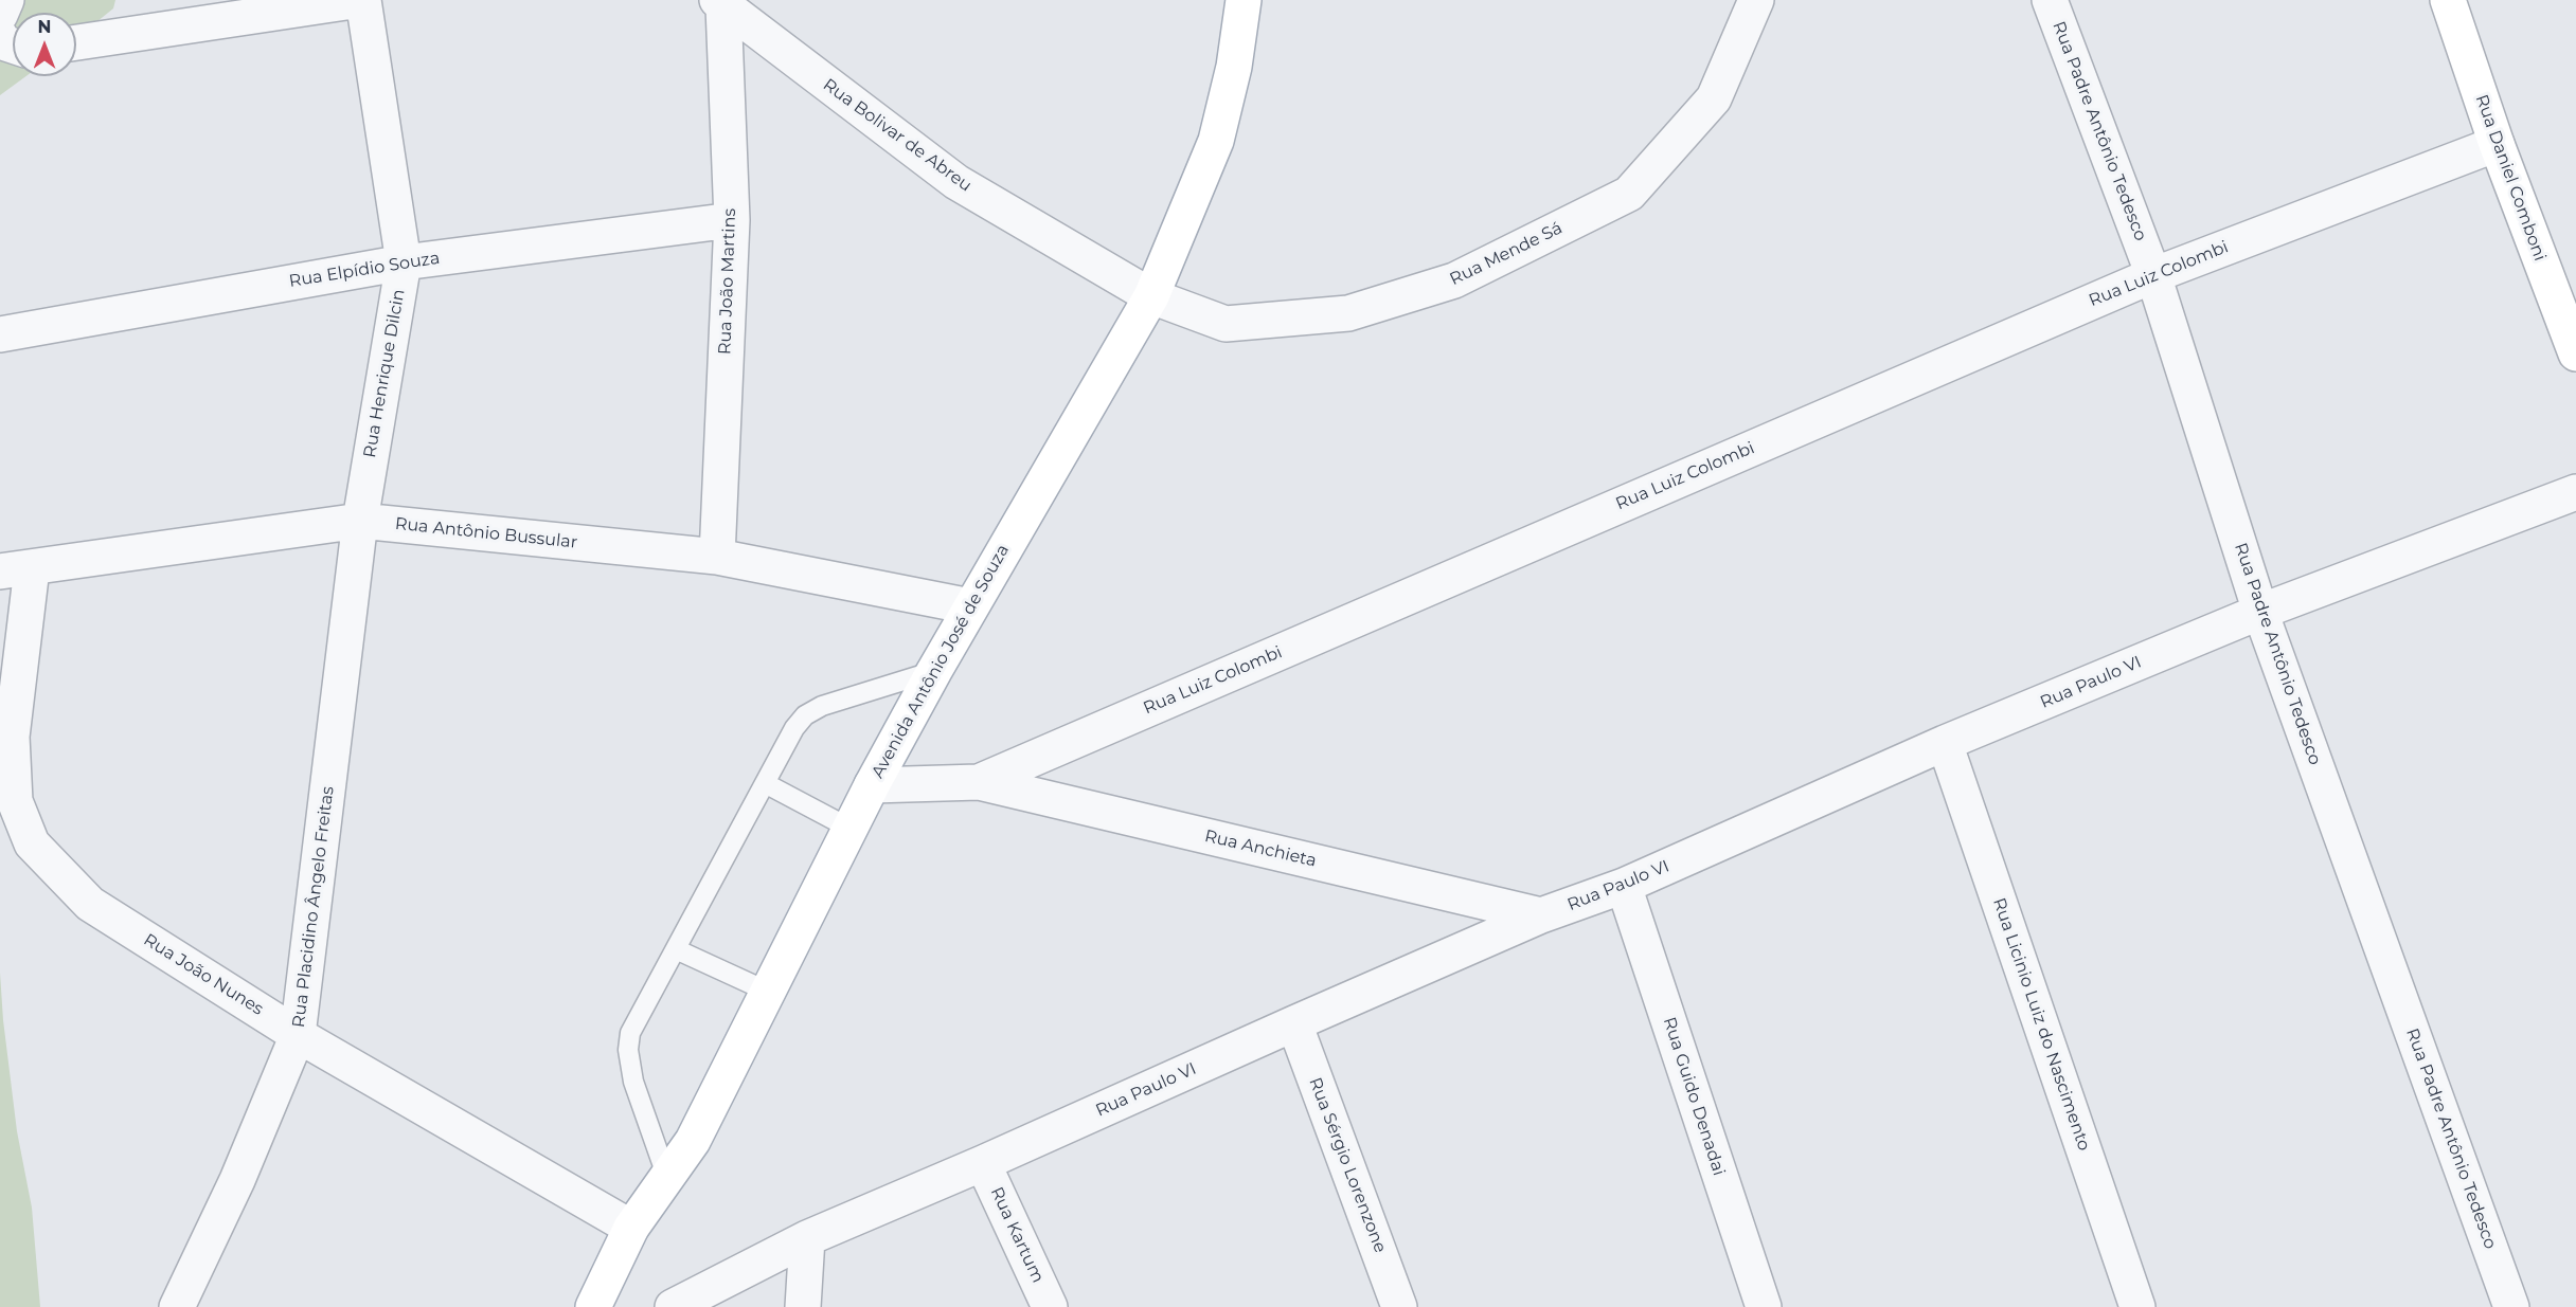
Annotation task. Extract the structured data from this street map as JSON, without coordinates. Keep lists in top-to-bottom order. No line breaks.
{"streets":{"main road":["Rua Daniel Comboni","Avenida Antônio José de Souza"],"street":["Rua Padre Antônio Tedesco","Rua Bolivar de Abreu","Rua Mende Sá","Rua Elpídio Souza","Rua Luiz Colombi","Rua João Martins","Rua Henrique Dilcin","Rua Antônio Bussular","Rua Paulo VI","Rua Anchieta","Rua Placidino Ângelo Freitas","Rua João Nunes","Rua Licinio Luiz do Nascimento","Rua Guido Denadai","Rua Sérgio Lorenzone","Rua Kartum"]},"crossings":[["Rua Padre Antônio Tedesco","Rua Luiz Colombi"],["Rua Padre Antônio Tedesco","Rua Paulo VI"],["Rua Bolivar de Abreu","Rua Mende Sá"],["Rua Bolivar de Abreu","Rua João Martins"],["Rua Bolivar de Abreu","Avenida Antônio José de Souza"],["Rua Daniel Comboni","Rua Luiz Colombi"],["Rua Mende Sá","Avenida Antônio José de Souza"],["Rua Elpídio Souza","Rua João Martins"],["Rua Elpídio Souza","Rua Henrique Dilcin"],["Rua Luiz Colombi","Avenida Antônio José de Souza"],["Rua Luiz Colombi","Rua Anchieta"],["Rua João Martins","Rua Antônio Bussular"],["Rua Henrique Dilcin","Rua Antônio Bussular"],["Rua Henrique Dilcin","Rua Placidino Ângelo Freitas"],["Rua Antônio Bussular","Avenida Antônio José de Souza"],["Rua Antônio Bussular","Rua Placidino Ângelo Freitas"],["Rua Antônio Bussular","Rua João Nunes"],["Avenida Antônio José de Souza","Rua João Nunes"],["Rua Paulo VI","Rua Anchieta"],["Rua Paulo VI","Rua Licinio Luiz do Nascimento"],["Rua Paulo VI","Rua Guido Denadai"],["Rua Paulo VI","Rua Sérgio Lorenzone"],["Rua Paulo VI","Rua Kartum"],["Rua Placidino Ângelo Freitas","Rua João Nunes"]],"north":"top"}
